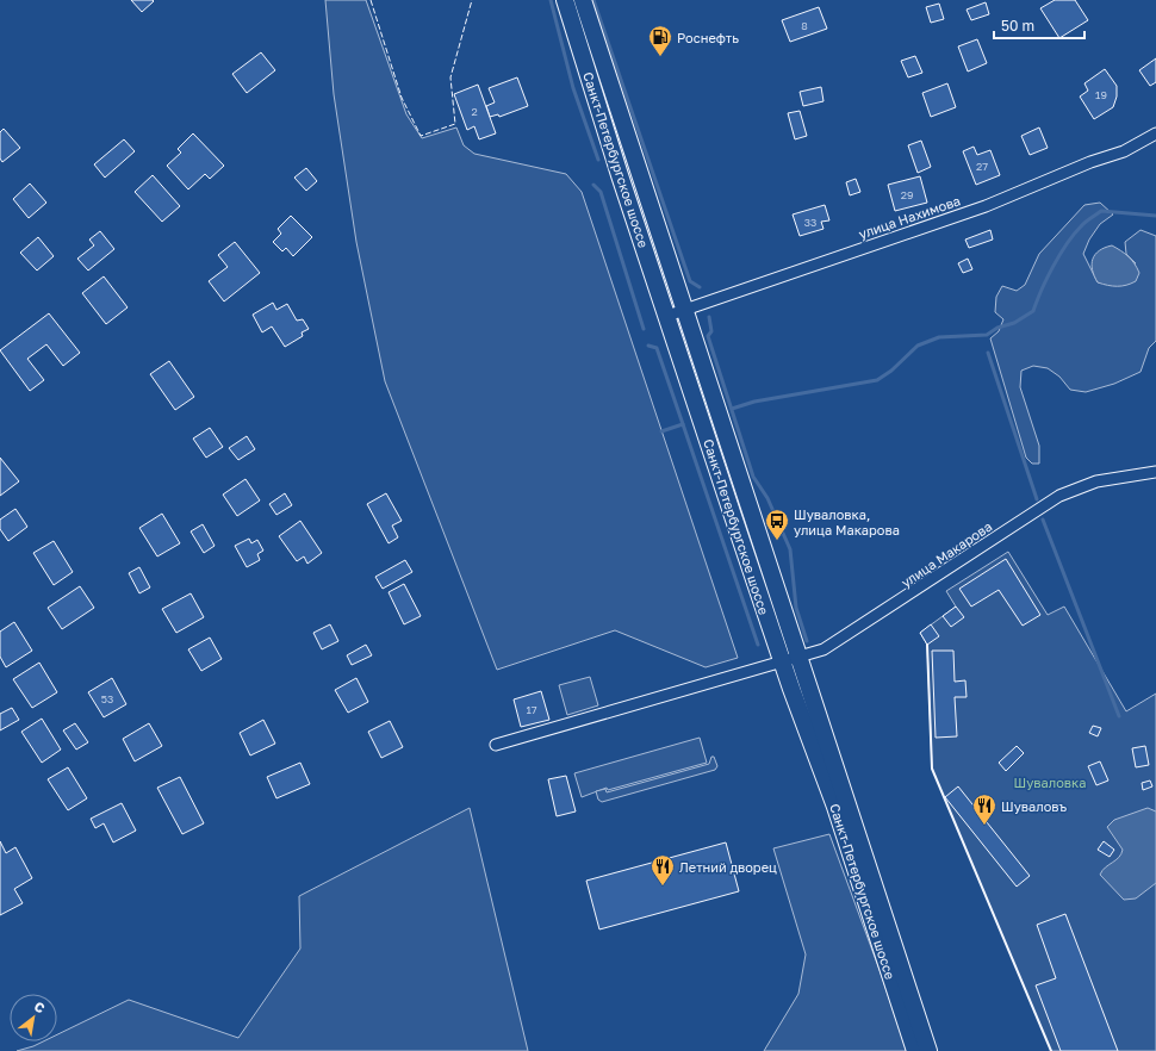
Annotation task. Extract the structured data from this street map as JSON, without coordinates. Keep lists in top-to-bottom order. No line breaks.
{"streets":{"main road":["Санкт-Петербургское шоссе"],"street":["улица Нахимова","улица Макарова"]},"crossings":[["Санкт-Петербургское шоссе","улица Нахимова"],["Санкт-Петербургское шоссе","улица Макарова"]],"parks":["Шуваловка"],"places":{"fuel station":["Роснефть"],"bus stop":["Шуваловка, улица Макарова"],"restaurant":["Шуваловъ","Летний дворец"]},"house_numbers":["8","19","2","27","29","33","53","17"],"scale_bar":"50 m","north":"top right"}
